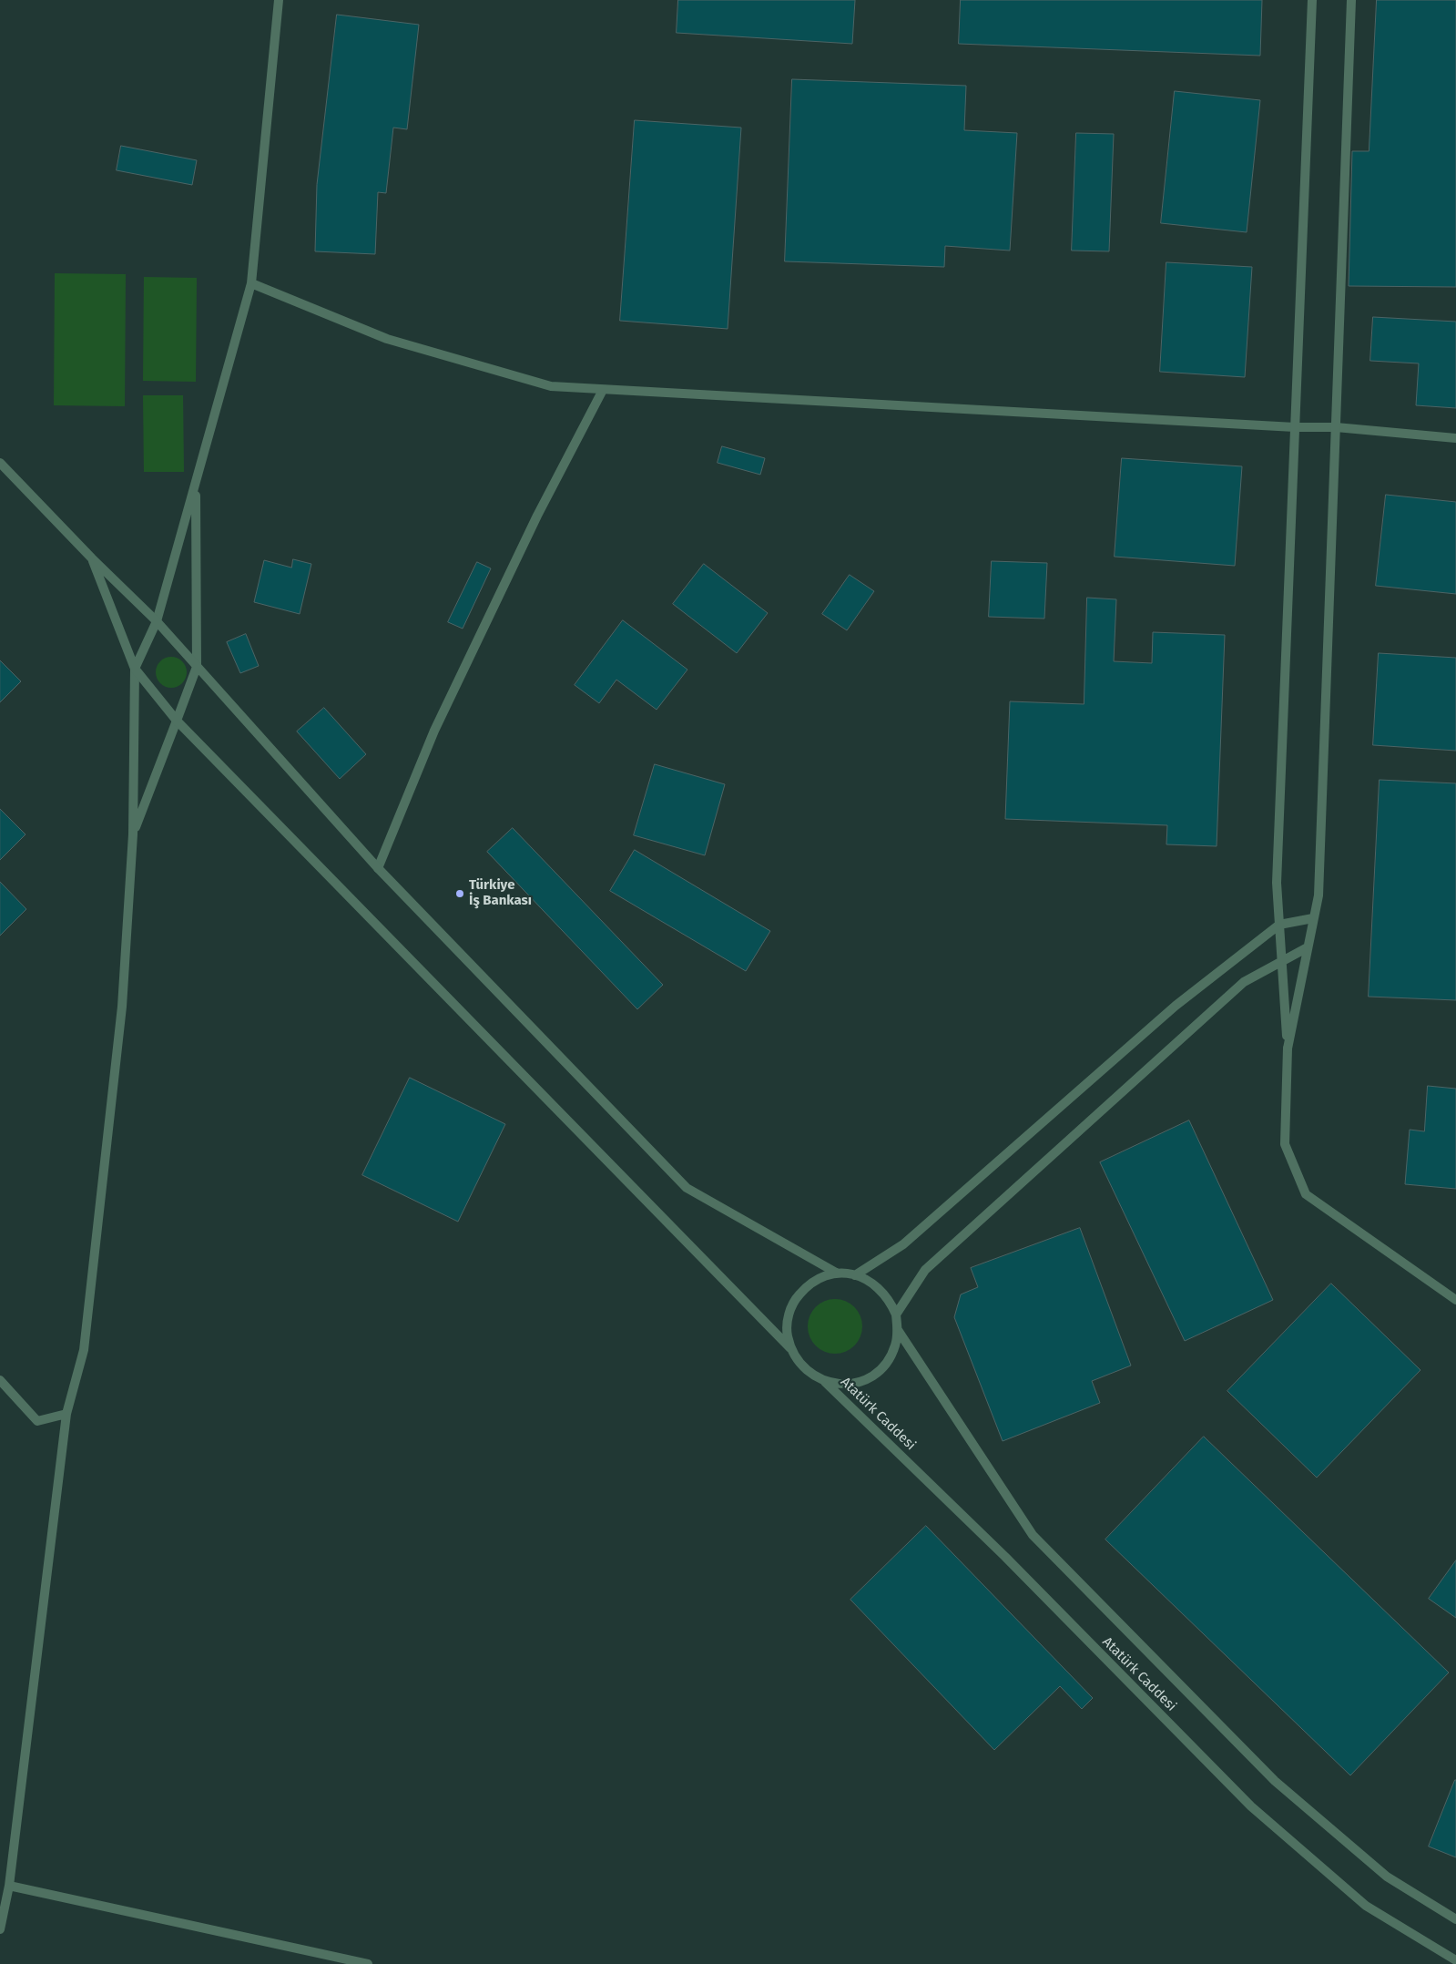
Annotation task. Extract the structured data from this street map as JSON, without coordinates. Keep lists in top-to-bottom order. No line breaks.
{"streets":{"street":["Atatürk Caddesi"]},"places":["Türkiye İş Bankası"]}
